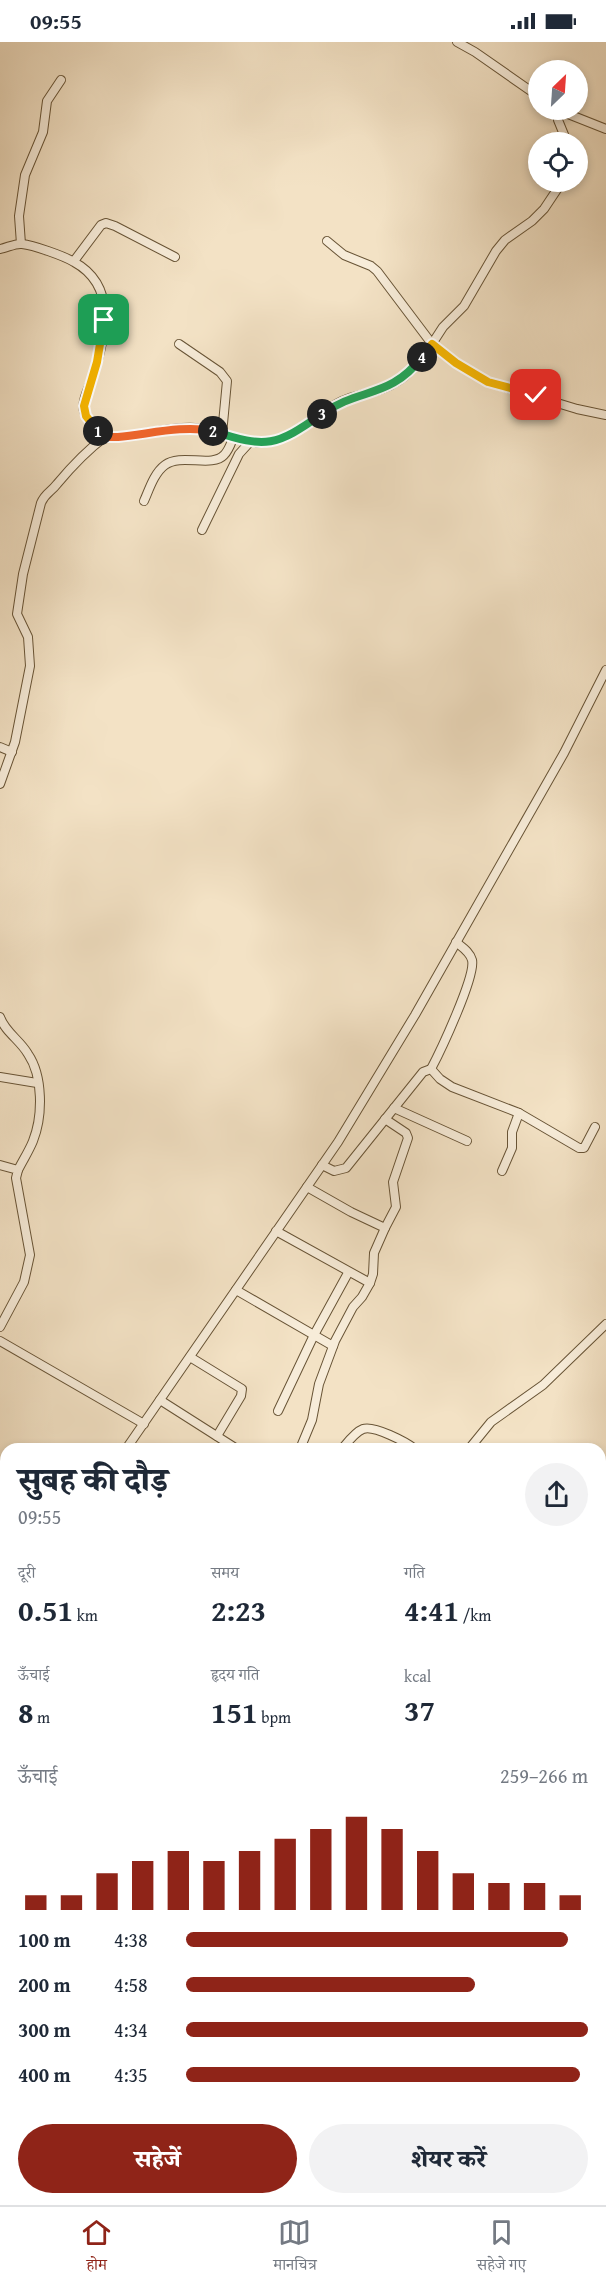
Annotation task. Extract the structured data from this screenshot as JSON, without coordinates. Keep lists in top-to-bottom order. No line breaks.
{"north":"top right","page":{"status":"09:55","pins":["4","3","1","2"],"heading":["सुबह की दौड़","09:55"],"stats":[["दूरी","0.51 km"],["समय","2:23"],["गति","4:41 /km"],["ऊँचाई","8 m"],["हृदय गति","151 bpm"],["kcal","37"]],"chart":["ऊँचाई","259–266 m"],"list":[{"name":"100 m","note":"4:38"},{"name":"200 m","note":"4:58"},{"name":"300 m","note":"4:34"},{"name":"400 m","note":"4:35"}],"buttons":["सहेजें","शेयर करें"],"tabs":["होम","मानचित्र","सहेजे गए"]}}
